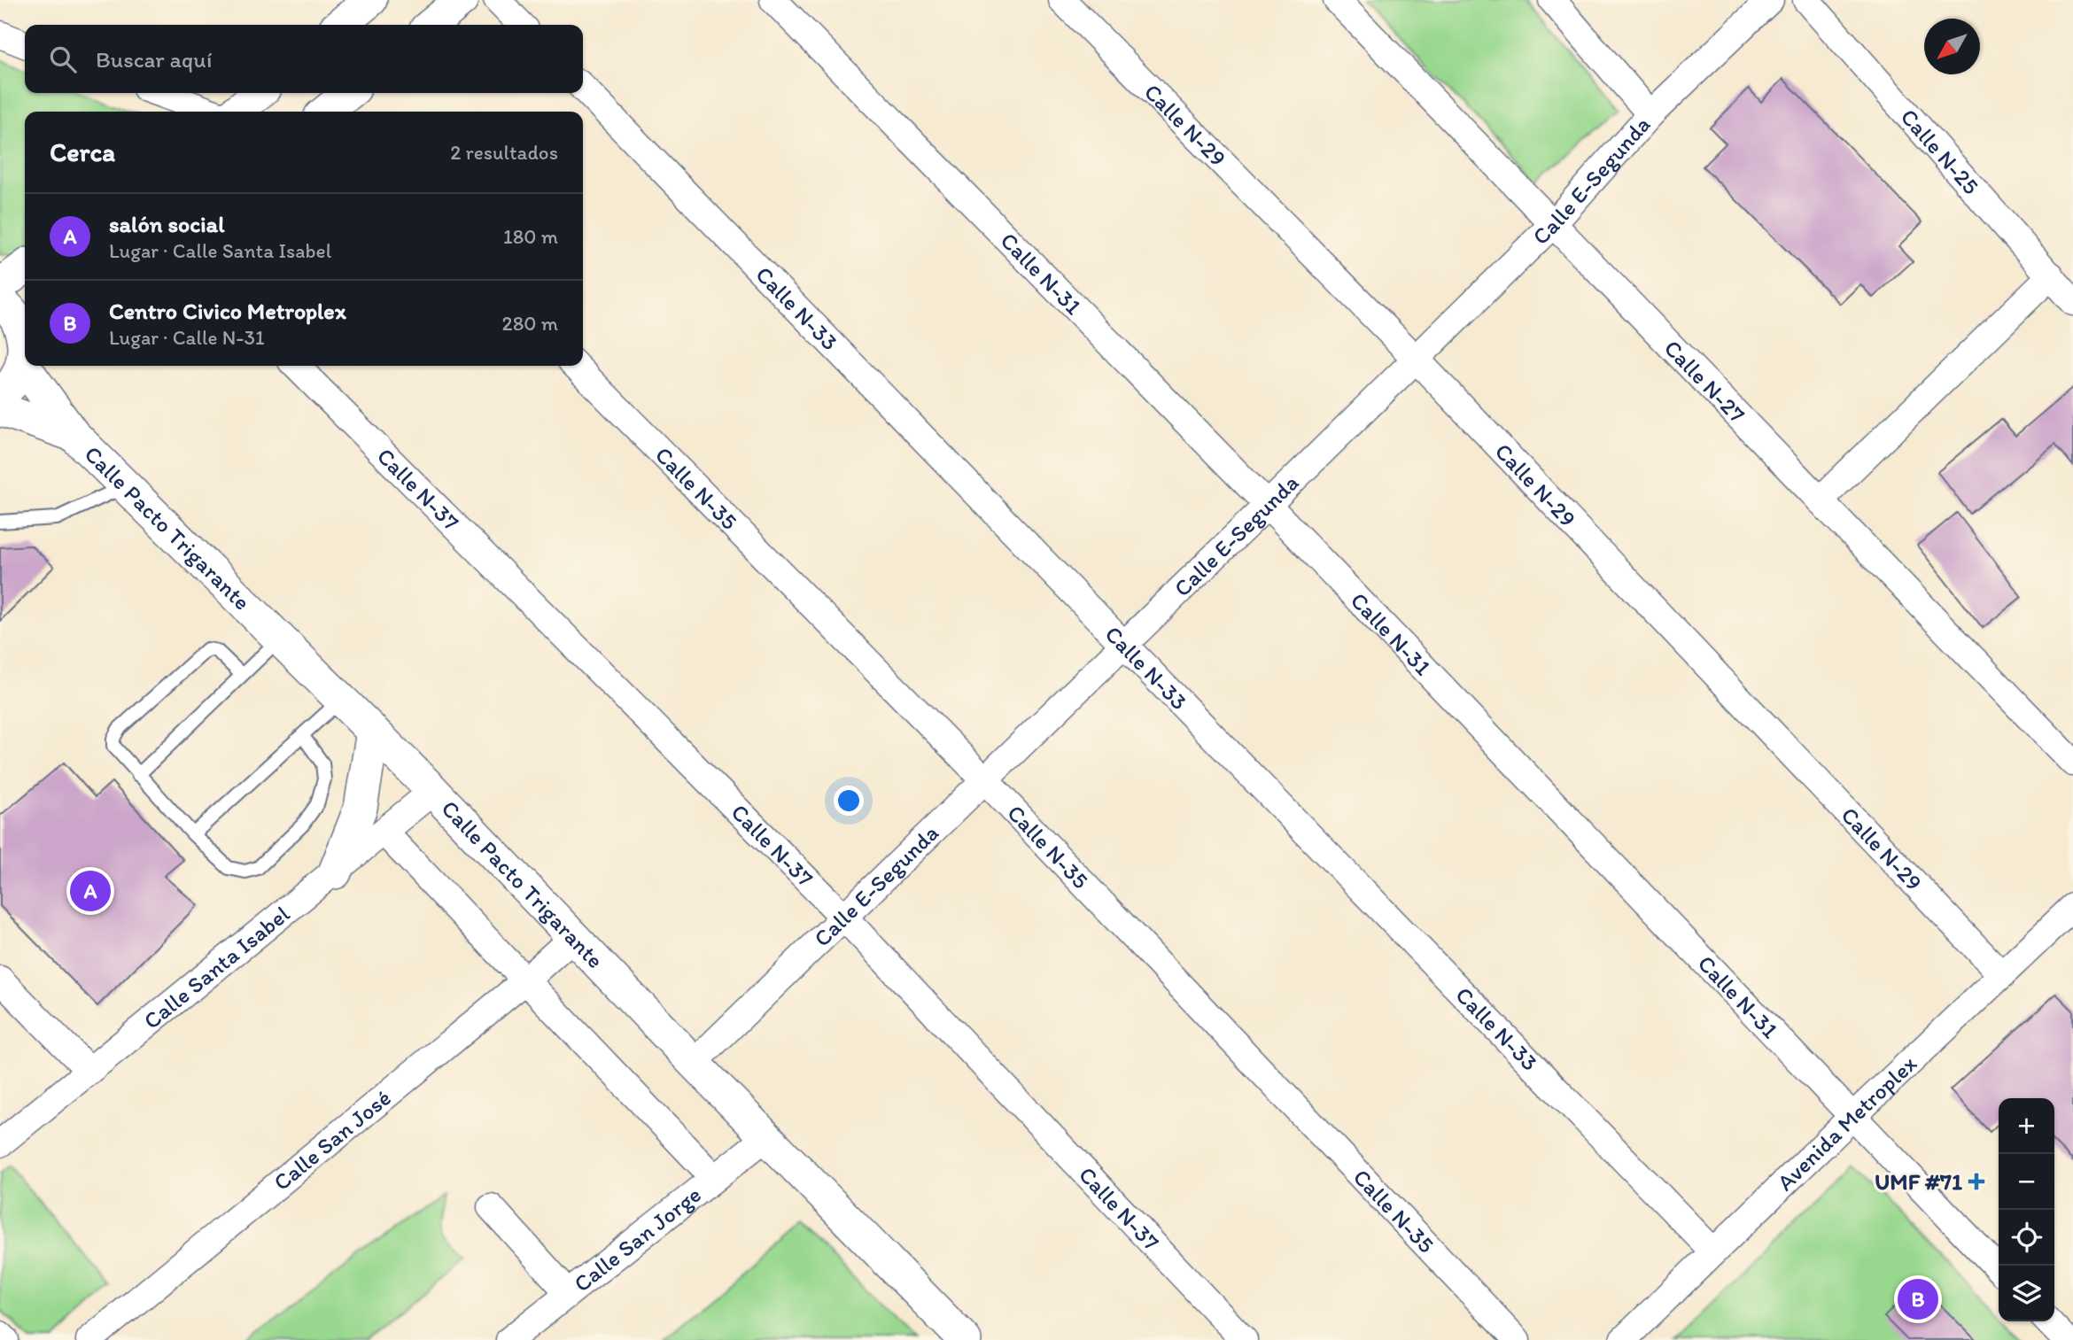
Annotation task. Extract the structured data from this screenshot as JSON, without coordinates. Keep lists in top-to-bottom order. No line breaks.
{"streets":{"street":["Calle N-29","Calle N-25","Calle E-Segunda","Calle N-31","Calle N-33","Calle N-27","Calle N-35","Calle N-37","Calle Pacto Trigarante","Calle Santa Isabel","Avenida Metroplex","Calle San José","Calle San Jorge"]},"crossings":[["Calle N-29","Calle E-Segunda"],["Calle N-29","Avenida Metroplex"],["Calle E-Segunda","Calle N-31"],["Calle E-Segunda","Calle N-33"],["Calle E-Segunda","Calle N-27"],["Calle E-Segunda","Calle N-35"],["Calle E-Segunda","Calle N-37"],["Calle E-Segunda","Calle Pacto Trigarante"],["Calle N-31","Avenida Metroplex"],["Calle N-33","Avenida Metroplex"],["Calle Pacto Trigarante","Calle Santa Isabel"],["Calle Pacto Trigarante","Calle San José"],["Calle Pacto Trigarante","Calle San Jorge"]],"places":{"health":["UMF #71"]},"north":"bottom left","page":{"search":"Buscar aquí","heading":["Cerca","2 resultados"],"list":[{"mark":"A","name":"salón social","note":"Lugar · Calle Santa Isabel","value":"180 m"},{"mark":"B","name":"Centro Civico Metroplex","note":"Lugar · Calle N-31","value":"280 m"}],"pins":["A","B"],"map_buttons":["+","−"]}}
